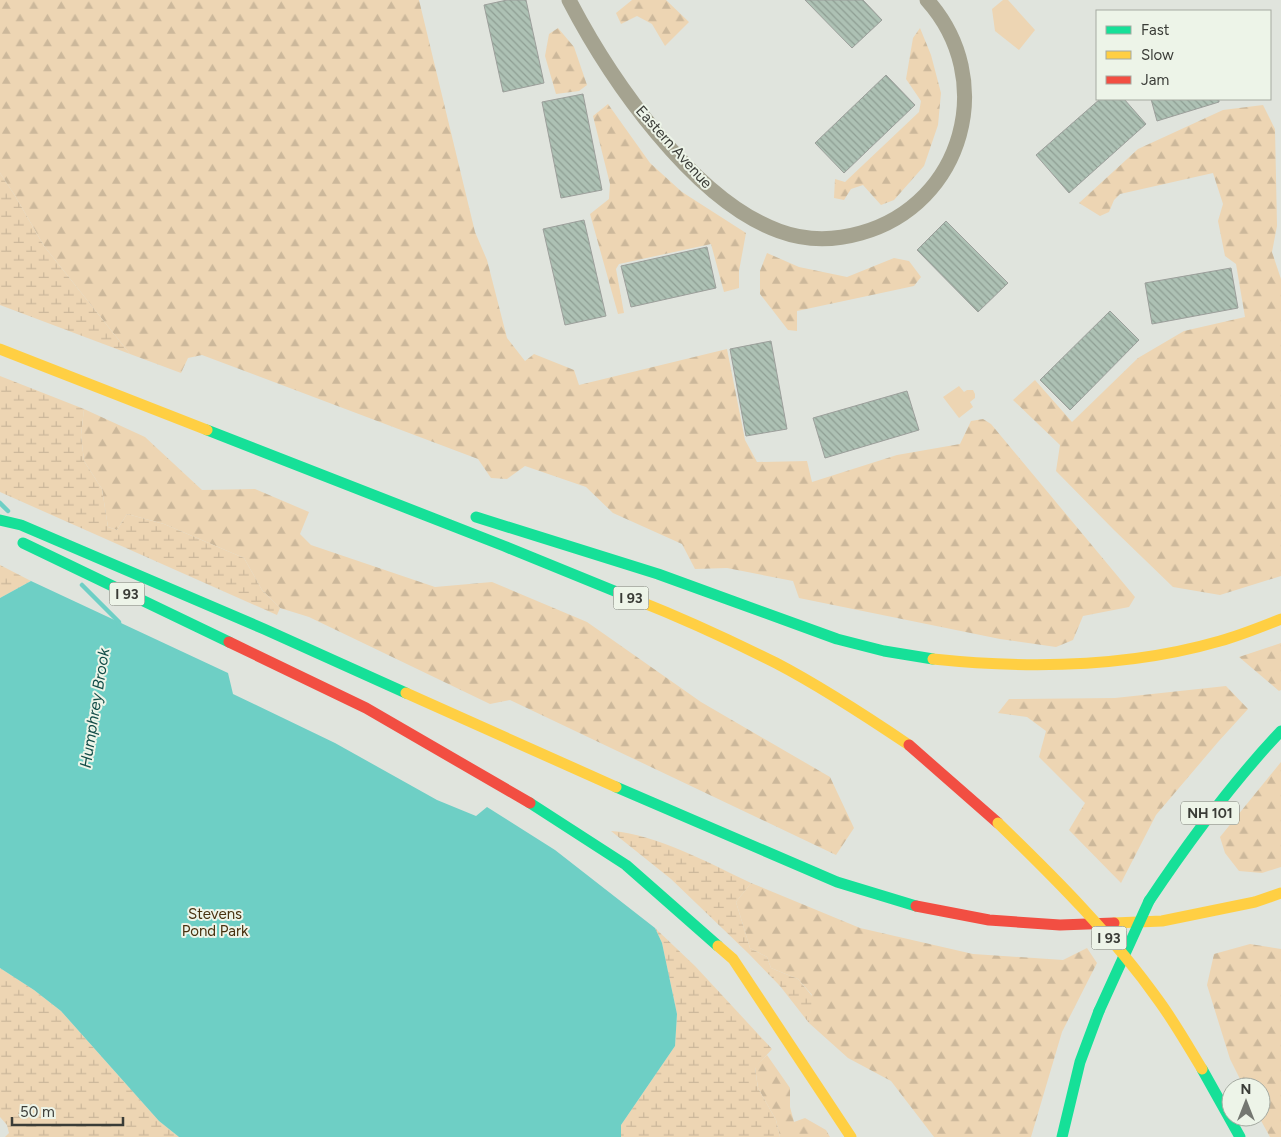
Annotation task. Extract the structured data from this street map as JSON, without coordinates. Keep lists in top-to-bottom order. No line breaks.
{"streets":{"highway":["I 93","NH 101"],"street":["Eastern Avenue"]},"water":["Humphrey Brook"],"parks":["Stevens Pond Park"],"legend":["Fast","Slow","Jam"],"scale_bar":"50 m","north":"top"}
